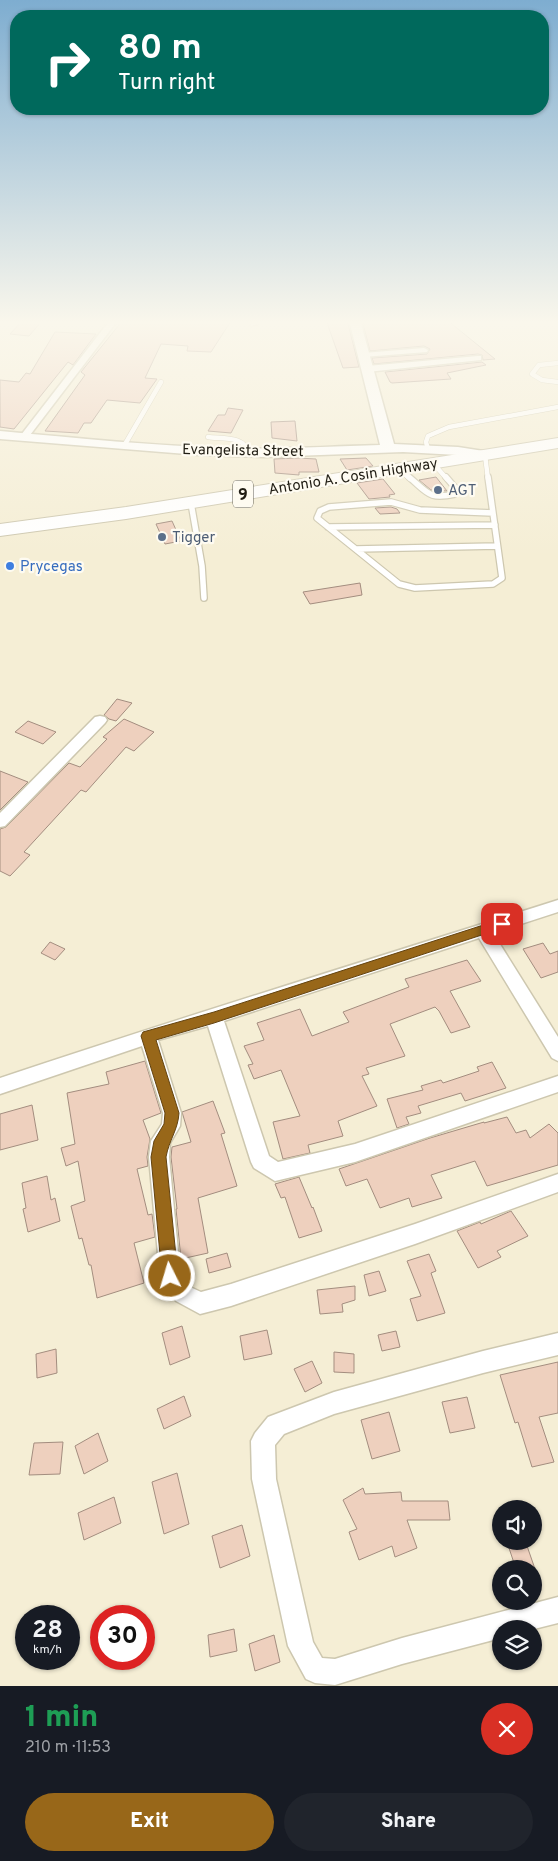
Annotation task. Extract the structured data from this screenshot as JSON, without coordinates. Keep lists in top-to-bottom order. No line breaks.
{"streets":{"highway":["Antonio A. Cosin Highway","9"],"street":["Evangelista Street"]},"crossings":[["Evangelista Street","Antonio A. Cosin Highway"]],"places":["AGT","Tigger","Prycegas"],"page":{"turn":["80 m","Turn right"],"speed":"28 km/h","limit":"30","heading":["1 min","210 m · 11:53"],"buttons":["Exit","Share"]}}
